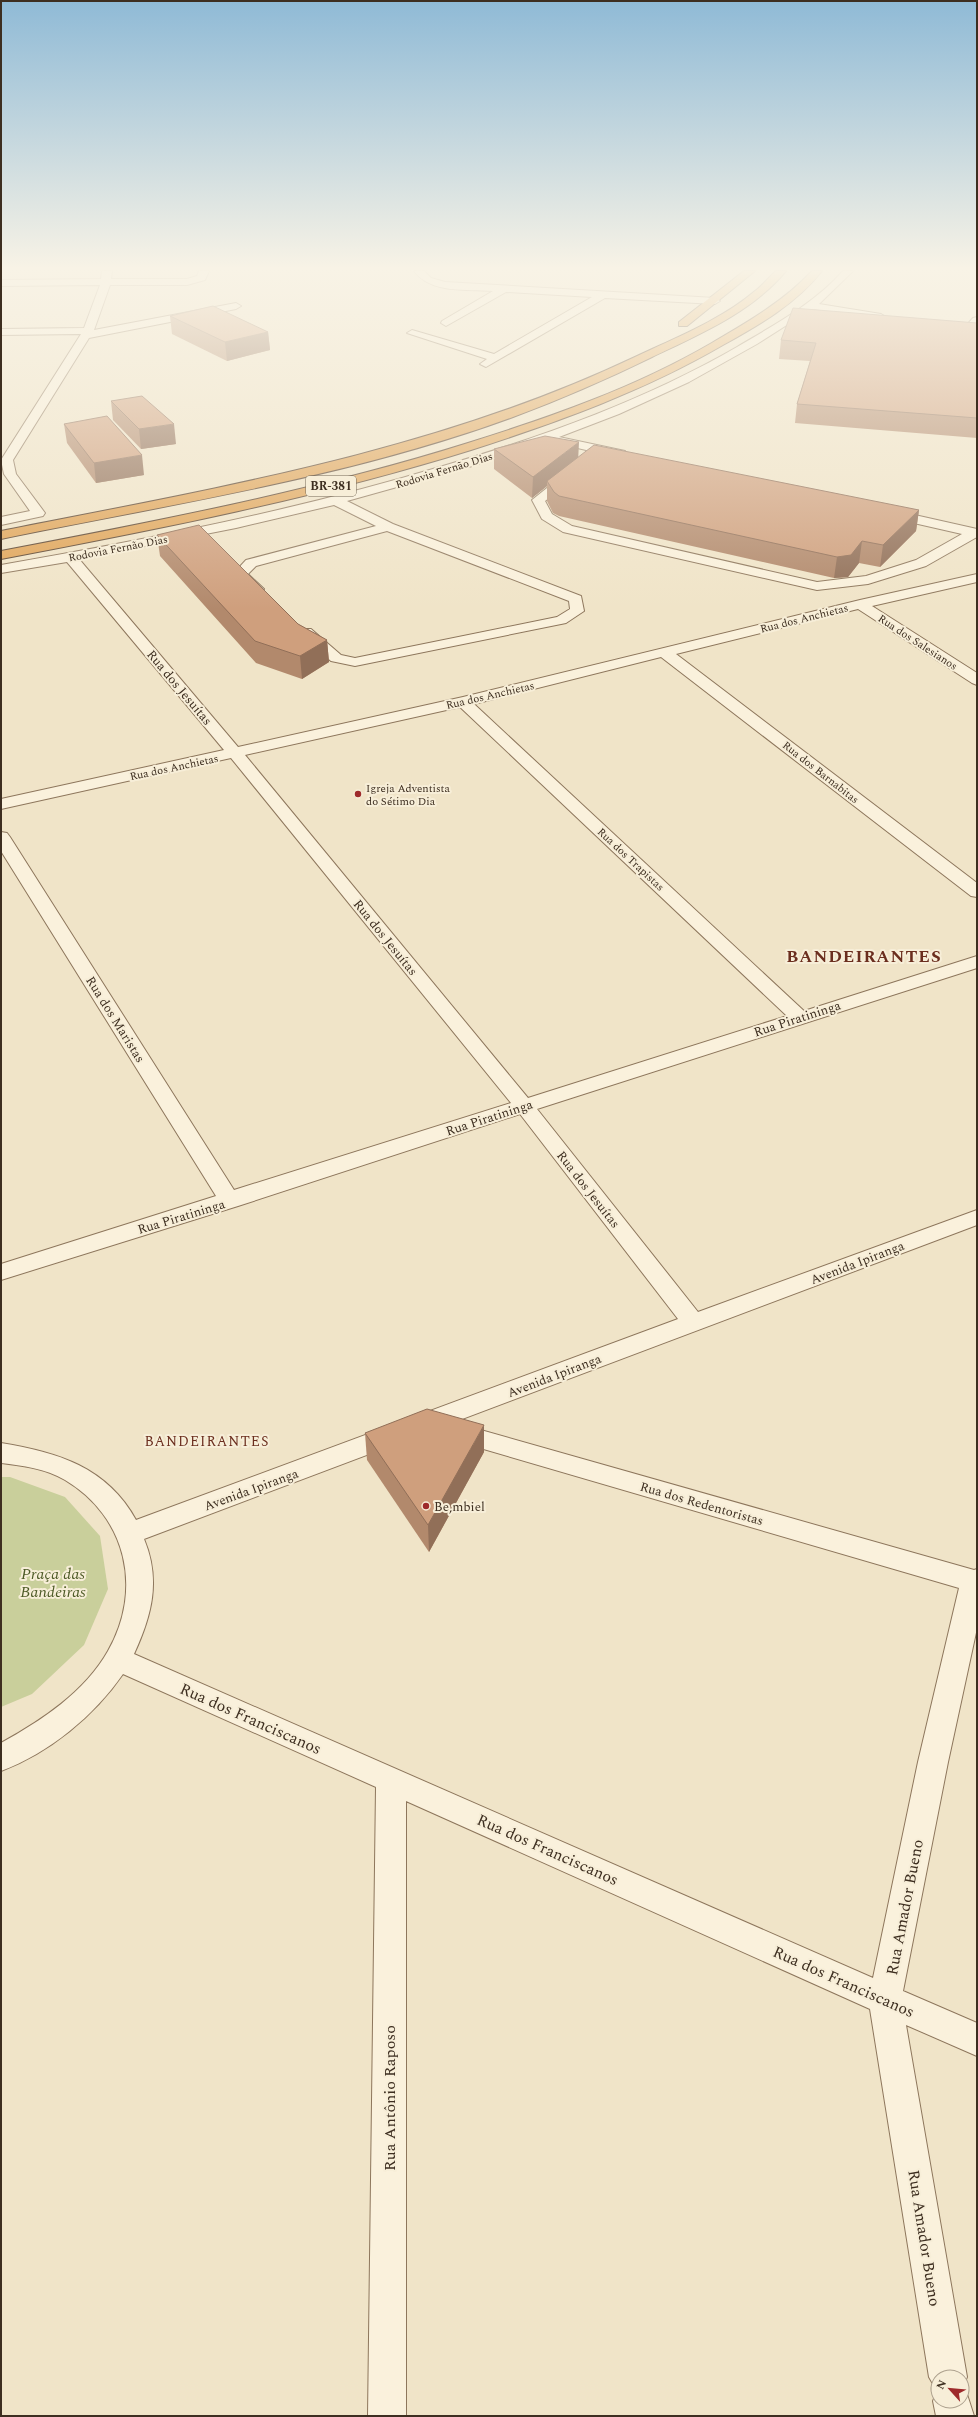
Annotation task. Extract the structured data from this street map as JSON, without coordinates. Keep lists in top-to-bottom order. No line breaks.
{"streets":{"highway":["Rodovia Fernão Dias","BR-381"],"street":["Rua dos Anchietas","Rua dos Salesianos","Rua dos Jesuítas","Rua dos Barnabitas","Rua dos Trapistas","Rua Piratininga","Rua dos Maristas","Avenida Ipiranga","Rua dos Redentoristas","Rua dos Franciscanos","Rua Amador Bueno","Rua Antônio Raposo"]},"crossings":[["Rodovia Fernão Dias","Rua dos Jesuítas"],["Rua dos Anchietas","Rua dos Salesianos"],["Rua dos Anchietas","Rua dos Jesuítas"],["Rua dos Anchietas","Rua dos Barnabitas"],["Rua dos Anchietas","Rua dos Trapistas"],["Rua dos Jesuítas","Rua Piratininga"],["Rua dos Jesuítas","Avenida Ipiranga"],["Rua dos Trapistas","Rua Piratininga"],["Rua Piratininga","Rua dos Maristas"],["Avenida Ipiranga","Rua dos Redentoristas"],["Rua dos Redentoristas","Rua Amador Bueno"],["Rua dos Franciscanos","Rua Amador Bueno"],["Rua dos Franciscanos","Rua Antônio Raposo"]],"districts":["BANDEIRANTES","BANDEIRANTES"],"parks":["Praça das Bandeiras"],"places":["Igreja Adventista do Sétimo Dia","Be,mbiel"],"north":"top left"}
